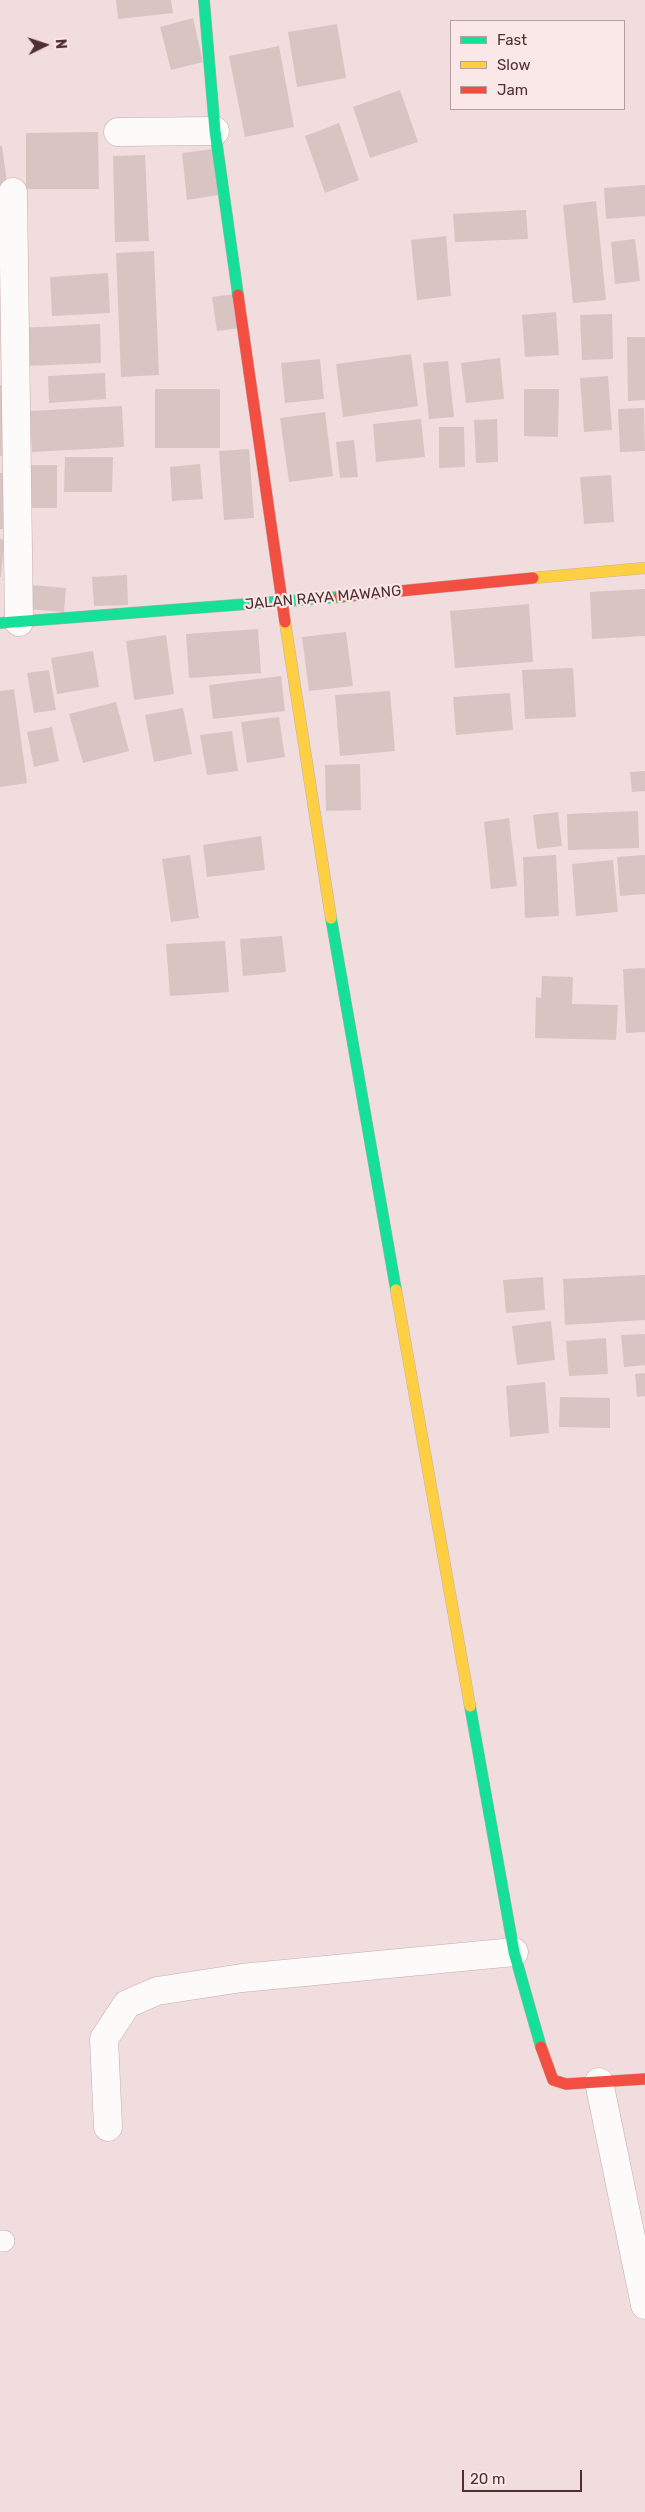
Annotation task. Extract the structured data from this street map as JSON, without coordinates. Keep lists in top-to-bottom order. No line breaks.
{"streets":{"street":["JALAN RAYA MAWANG"]},"legend":["Fast","Slow","Jam"],"scale_bar":"20 m","north":"right"}
